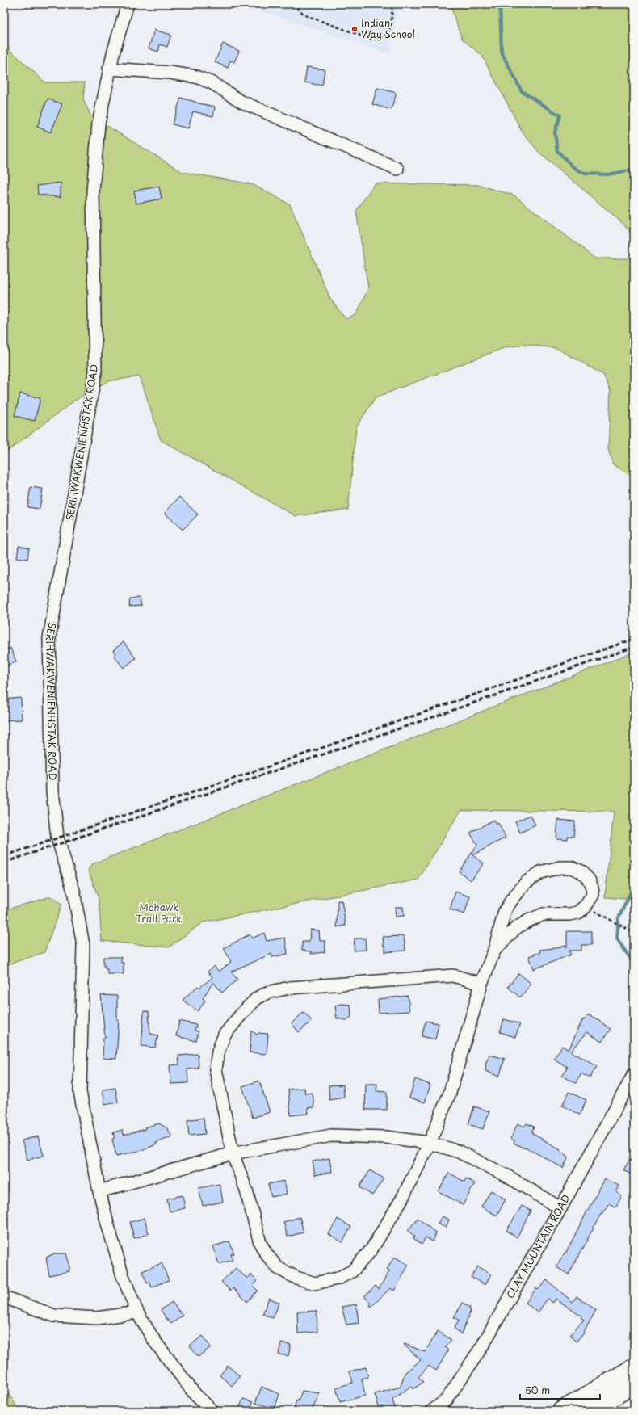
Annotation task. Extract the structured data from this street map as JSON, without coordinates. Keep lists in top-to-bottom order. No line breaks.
{"streets":{"street":["SERIHWAKWENIÉNHSTAK ROAD","CLAY MOUNTAIN ROAD"]},"parks":["Mohawk Trail Park"],"places":["Indian Way School"],"scale_bar":"50 m"}
